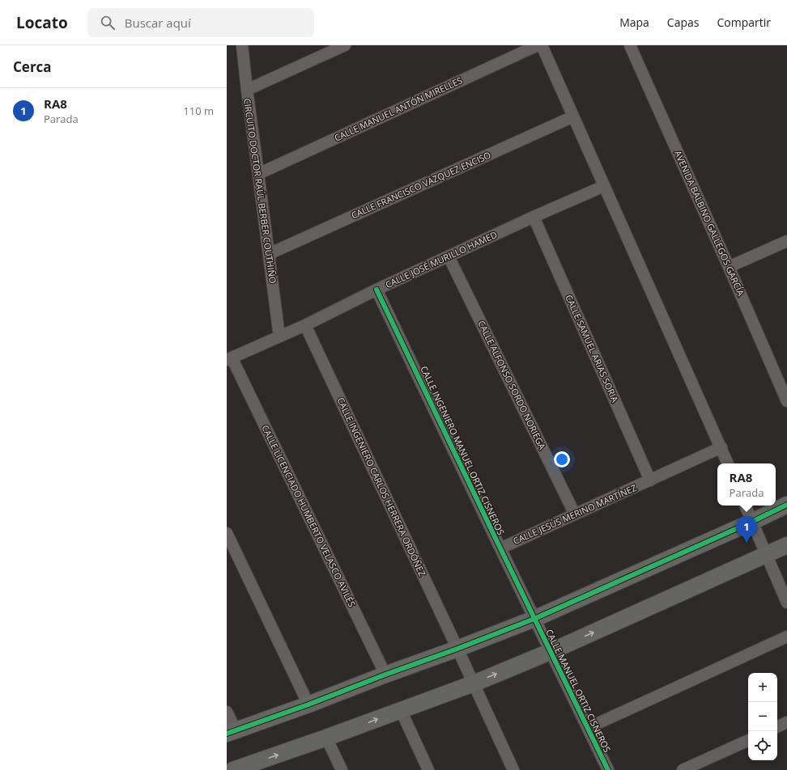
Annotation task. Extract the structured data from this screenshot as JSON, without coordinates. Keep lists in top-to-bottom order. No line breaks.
{"streets":{"street":["CALLE MANUEL ANTÓN MIRELLES","CALLE FRANCISCO VÁZQUEZ ENCISO","CIRCUITO DOCTOR RAÚL BERBER COUTHIÑO","AVENIDA BALBINO GALLEGOS GARCÍA","CALLE JOSÉ MURILLO HAMED","CALLE SAMUEL ARIAS SORIA","CALLE ALFONSO SORDO NORIEGA","CALLE INGENIERO MANUEL ORTIZ CISNEROS","CALLE INGENIERO CARLOS HERRERA ORDÓÑEZ","CALLE JESÚS MERINO MARTÍNEZ","CALLE LICENCIADO HUMBERTO VELASCO AVILÉS","CALLE MANUEL ORTIZ CISNEROS"]},"crossings":[["CALLE MANUEL ANTÓN MIRELLES","CIRCUITO DOCTOR RAÚL BERBER COUTHIÑO"],["CALLE FRANCISCO VÁZQUEZ ENCISO","CIRCUITO DOCTOR RAÚL BERBER COUTHIÑO"],["CIRCUITO DOCTOR RAÚL BERBER COUTHIÑO","CALLE JOSÉ MURILLO HAMED"],["CALLE JOSÉ MURILLO HAMED","CALLE SAMUEL ARIAS SORIA"],["CALLE JOSÉ MURILLO HAMED","CALLE ALFONSO SORDO NORIEGA"],["CALLE JOSÉ MURILLO HAMED","CALLE INGENIERO MANUEL ORTIZ CISNEROS"],["CALLE JOSÉ MURILLO HAMED","CALLE INGENIERO CARLOS HERRERA ORDÓÑEZ"],["CALLE JOSÉ MURILLO HAMED","CALLE LICENCIADO HUMBERTO VELASCO AVILÉS"],["CALLE SAMUEL ARIAS SORIA","CALLE JESÚS MERINO MARTÍNEZ"],["CALLE ALFONSO SORDO NORIEGA","CALLE JESÚS MERINO MARTÍNEZ"],["CALLE INGENIERO MANUEL ORTIZ CISNEROS","CALLE JESÚS MERINO MARTÍNEZ"],["CALLE INGENIERO MANUEL ORTIZ CISNEROS","CALLE MANUEL ORTIZ CISNEROS"]],"page":{"header":"Locato","search":"Buscar aquí","nav":["Mapa","Capas","Compartir"],"heading":"Cerca","list":[{"mark":"1","name":"RA8","note":"Parada","value":"110 m"}],"popup":["RA8","Parada"],"pins":"1","map_buttons":["+","−"]}}
